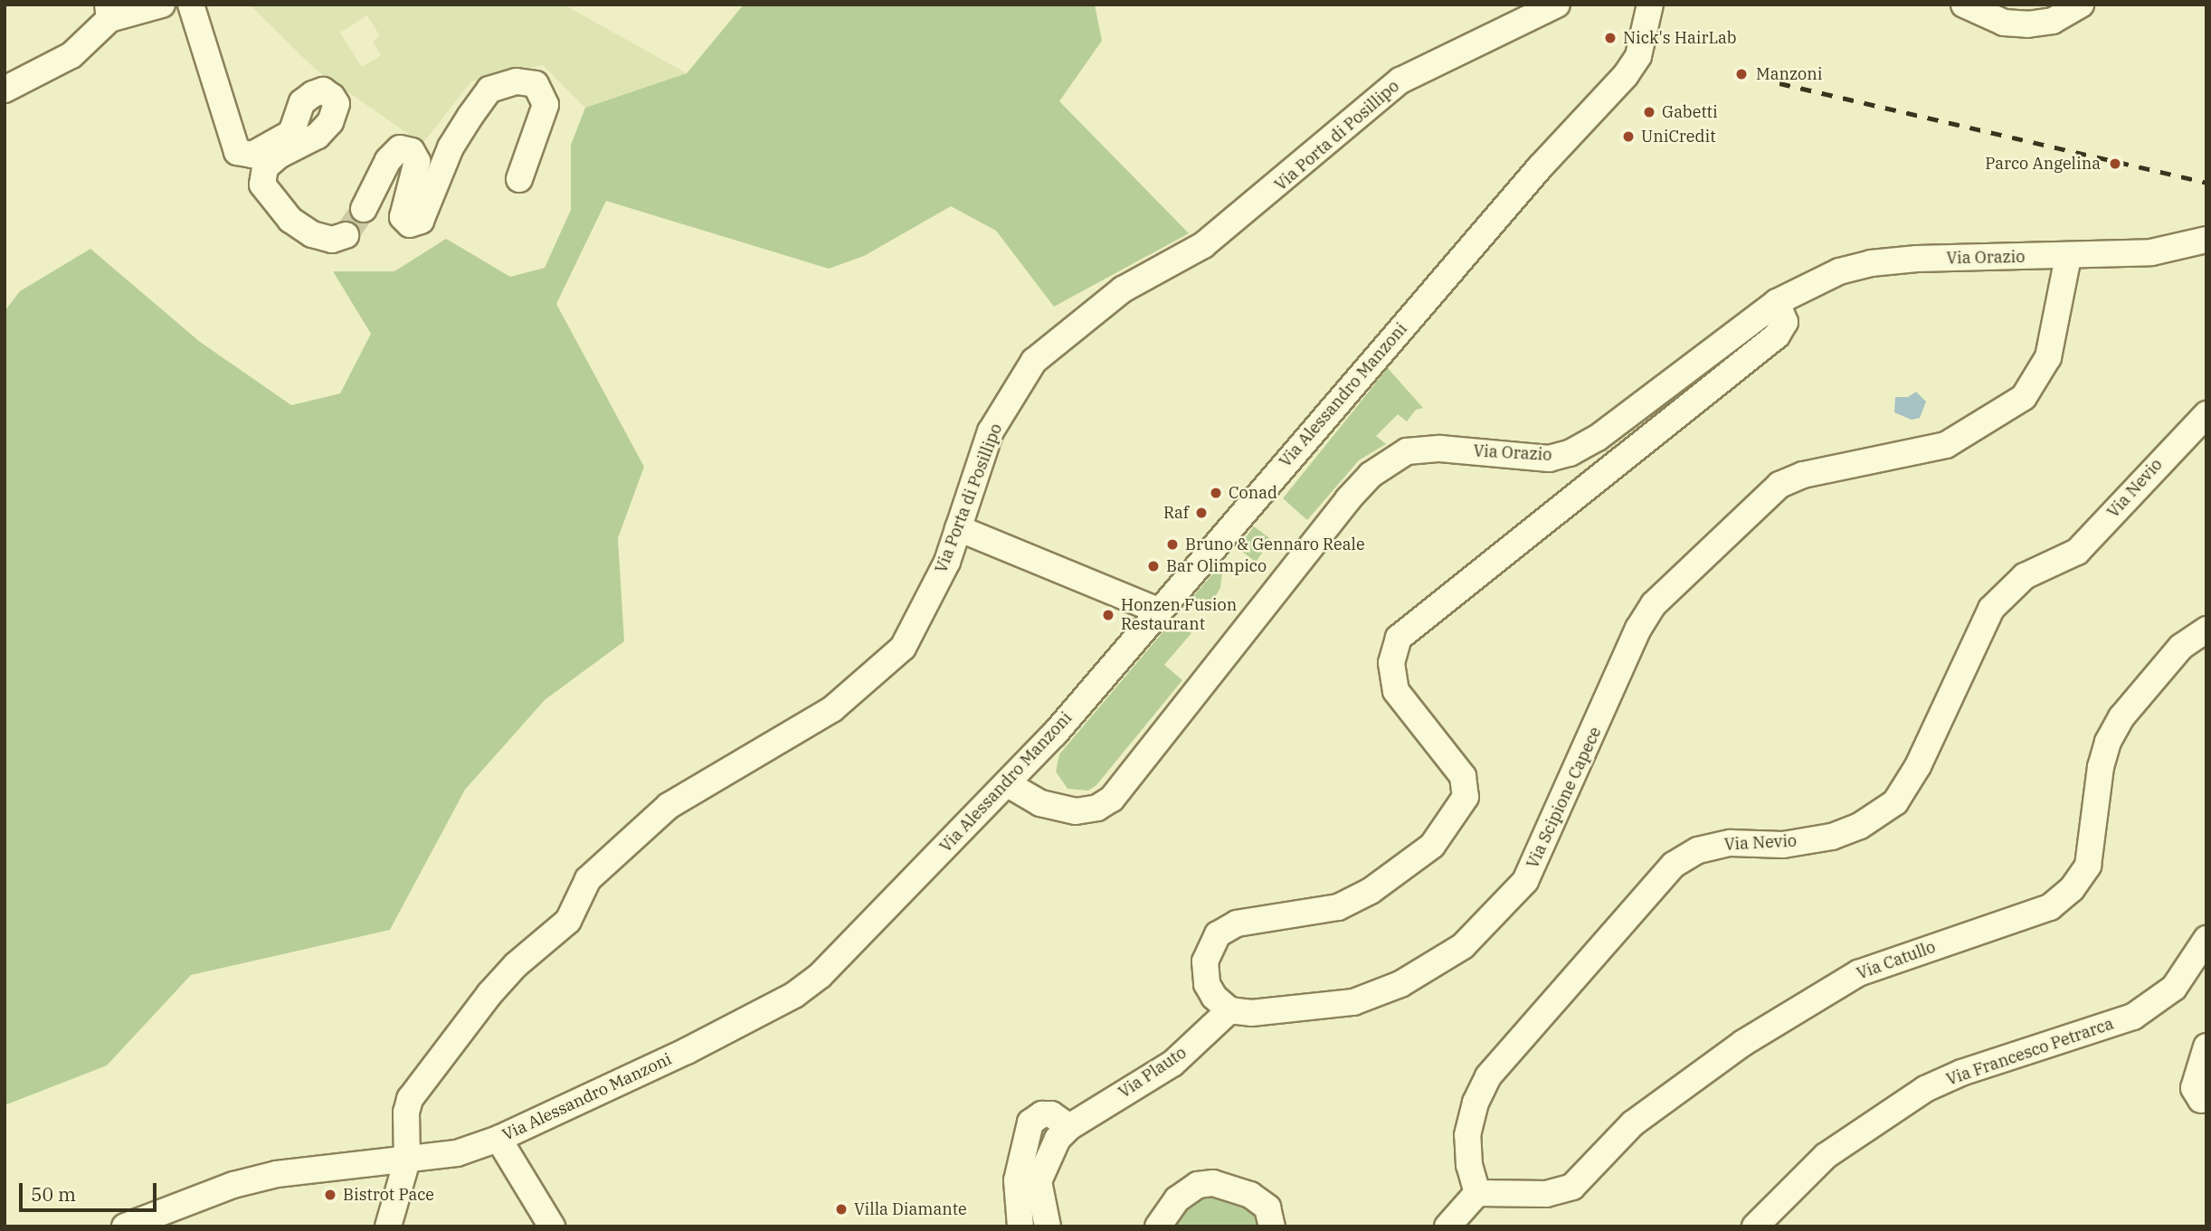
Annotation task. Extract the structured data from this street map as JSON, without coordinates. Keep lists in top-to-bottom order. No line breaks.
{"streets":{"street":["Via Porta di Posillipo","Via Orazio","Via Alessandro Manzoni","Via Nevio","Via Scipione Capece","Via Catullo","Via Francesco Petrarca","Via Plauto"]},"crossings":[["Via Porta di Posillipo","Via Alessandro Manzoni"],["Via Orazio","Via Alessandro Manzoni"],["Via Orazio","Via Scipione Capece"],["Via Nevio","Via Catullo"],["Via Scipione Capece","Via Plauto"]],"places":["Nick's HairLab","Manzoni","Gabetti","UniCredit","Parco Angelina","Conad","Raf","Bruno & Gennaro Reale","Bar Olimpico","Honzen Fusion Restaurant","Bistrot Pace","Villa Diamante"],"scale_bar":"50 m"}
